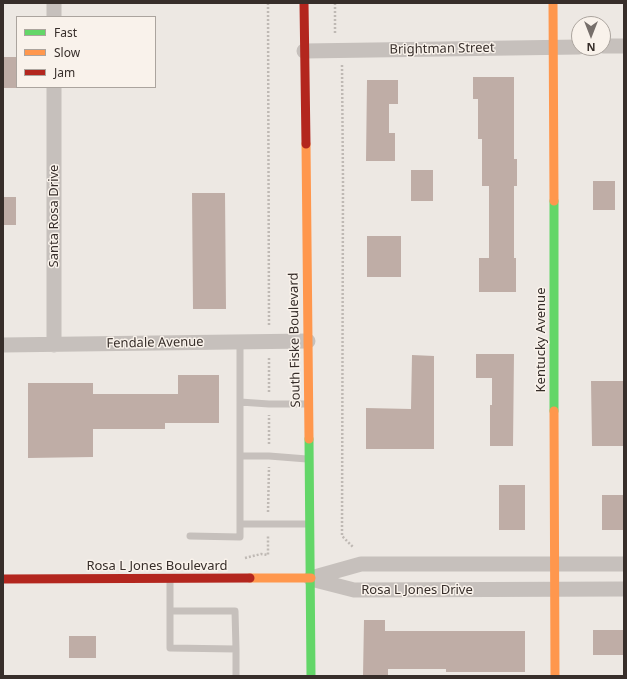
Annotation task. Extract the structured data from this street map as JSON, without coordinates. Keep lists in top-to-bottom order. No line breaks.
{"streets":{"street":["Brightman Street","Santa Rosa Drive","South Fiske Boulevard","Kentucky Avenue","Fendale Avenue","Rosa L Jones Boulevard","Rosa L Jones Drive"]},"crossings":[["Brightman Street","South Fiske Boulevard"],["Brightman Street","Kentucky Avenue"],["Santa Rosa Drive","Fendale Avenue"],["South Fiske Boulevard","Fendale Avenue"],["South Fiske Boulevard","Rosa L Jones Boulevard"],["South Fiske Boulevard","Rosa L Jones Drive"],["Kentucky Avenue","Rosa L Jones Drive"],["Rosa L Jones Boulevard","Rosa L Jones Drive"]],"legend":["Fast","Slow","Jam"],"north":"bottom"}
